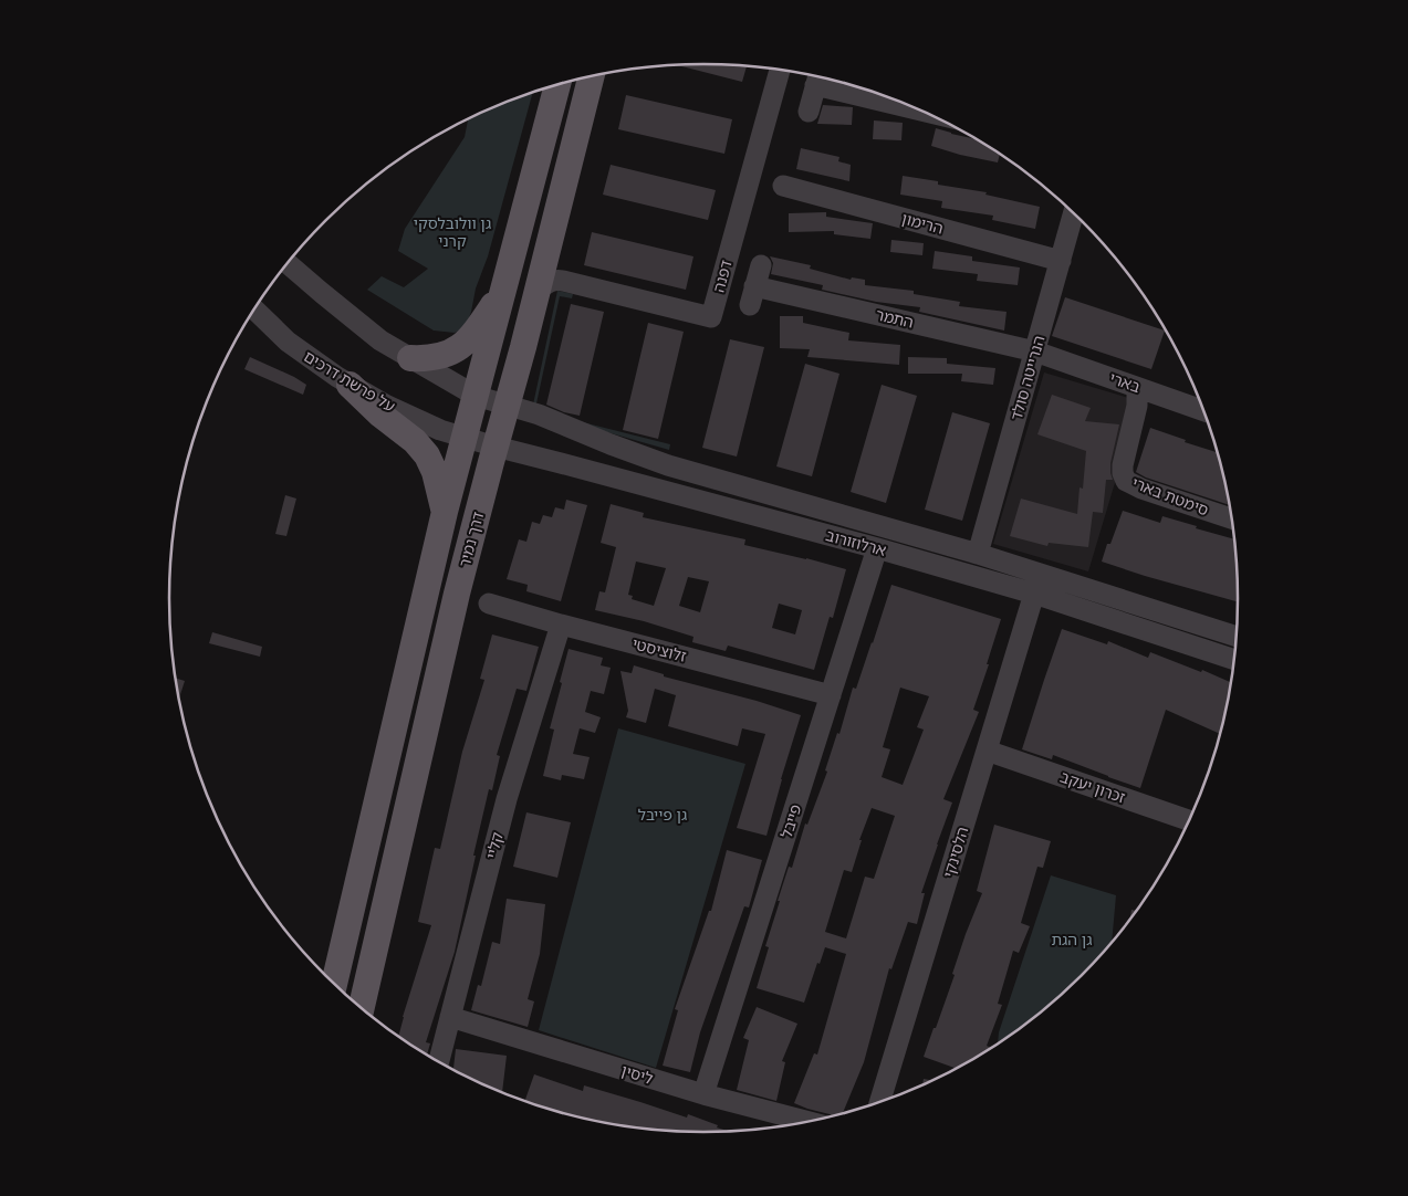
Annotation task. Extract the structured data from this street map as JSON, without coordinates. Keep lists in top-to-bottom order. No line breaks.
{"streets":{"main road":["דרך נמיר"],"street":["הרימון","דפנה","התמר","הנרייטה סולד","על פרשת דרכים","בארי","סימטת בארי","ארלוזורוב","זלוציסטי","זכרון יעקב","פייבל","קליי","הלסינקי","ליסין"]},"crossings":[["הרימון","הנרייטה סולד"],["דפנה","דרך נמיר"],["התמר","הנרייטה סולד"],["התמר","בארי"],["הנרייטה סולד","בארי"],["הנרייטה סולד","ארלוזורוב"],["על פרשת דרכים","דרך נמיר"],["על פרשת דרכים","ארלוזורוב"],["בארי","סימטת בארי"],["דרך נמיר","ארלוזורוב"],["ארלוזורוב","פייבל"],["ארלוזורוב","הלסינקי"],["זלוציסטי","פייבל"],["זלוציסטי","קליי"],["זכרון יעקב","הלסינקי"],["פייבל","ליסין"],["קליי","ליסין"]],"parks":["גן וולובלסקי קרני","גן פייבל","גן הגת"]}
